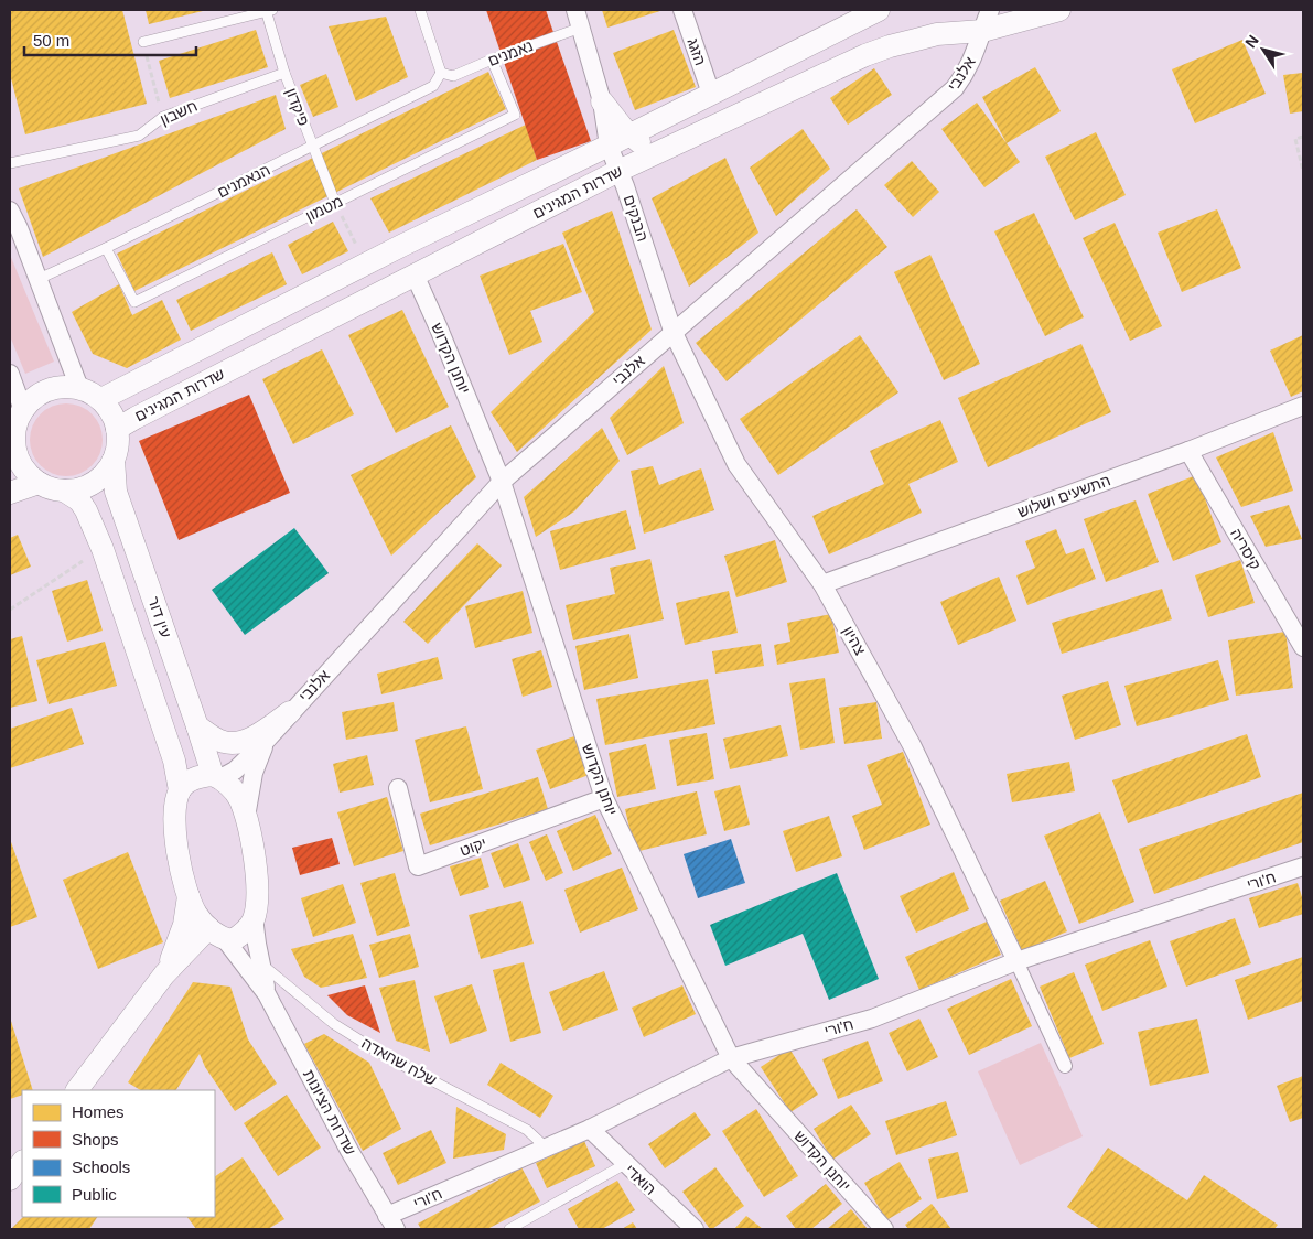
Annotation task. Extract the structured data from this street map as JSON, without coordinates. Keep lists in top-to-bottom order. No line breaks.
{"streets":{"street":["הזגג","אלנבי","שדרות המגינים","הבנקים","יוחנן הקדוש","התשעים ושלוש","קיסריה","עין דור","צהיון","יקוט","ח'ורי","שדרות הציונות","הואדי"],"lane":["נאמנים","פיקדון","חשבון","הנאמנים","מטמון","שלח שחאדה"]},"crossings":[["הזגג","שדרות המגינים"],["נאמנים","הנאמנים"],["נאמנים","מטמון"],["נאמנים","הבנקים"],["אלנבי","שדרות המגינים"],["אלנבי","הבנקים"],["אלנבי","יוחנן הקדוש"],["אלנבי","עין דור"],["אלנבי","צהיון"],["פיקדון","חשבון"],["פיקדון","הנאמנים"],["פיקדון","מטמון"],["הנאמנים","מטמון"],["שדרות המגינים","הבנקים"],["שדרות המגינים","יוחנן הקדוש"],["שדרות המגינים","עין דור"],["הבנקים","צהיון"],["יוחנן הקדוש","יקוט"],["יוחנן הקדוש","ח'ורי"],["התשעים ושלוש","קיסריה"],["התשעים ושלוש","צהיון"],["צהיון","ח'ורי"],["ח'ורי","שלח שחאדה"],["ח'ורי","שדרות הציונות"],["ח'ורי","הואדי"],["שלח שחאדה","שדרות הציונות"]],"legend":["Homes","Shops","Schools","Public"],"scale_bar":"50 m","north":"top left"}
